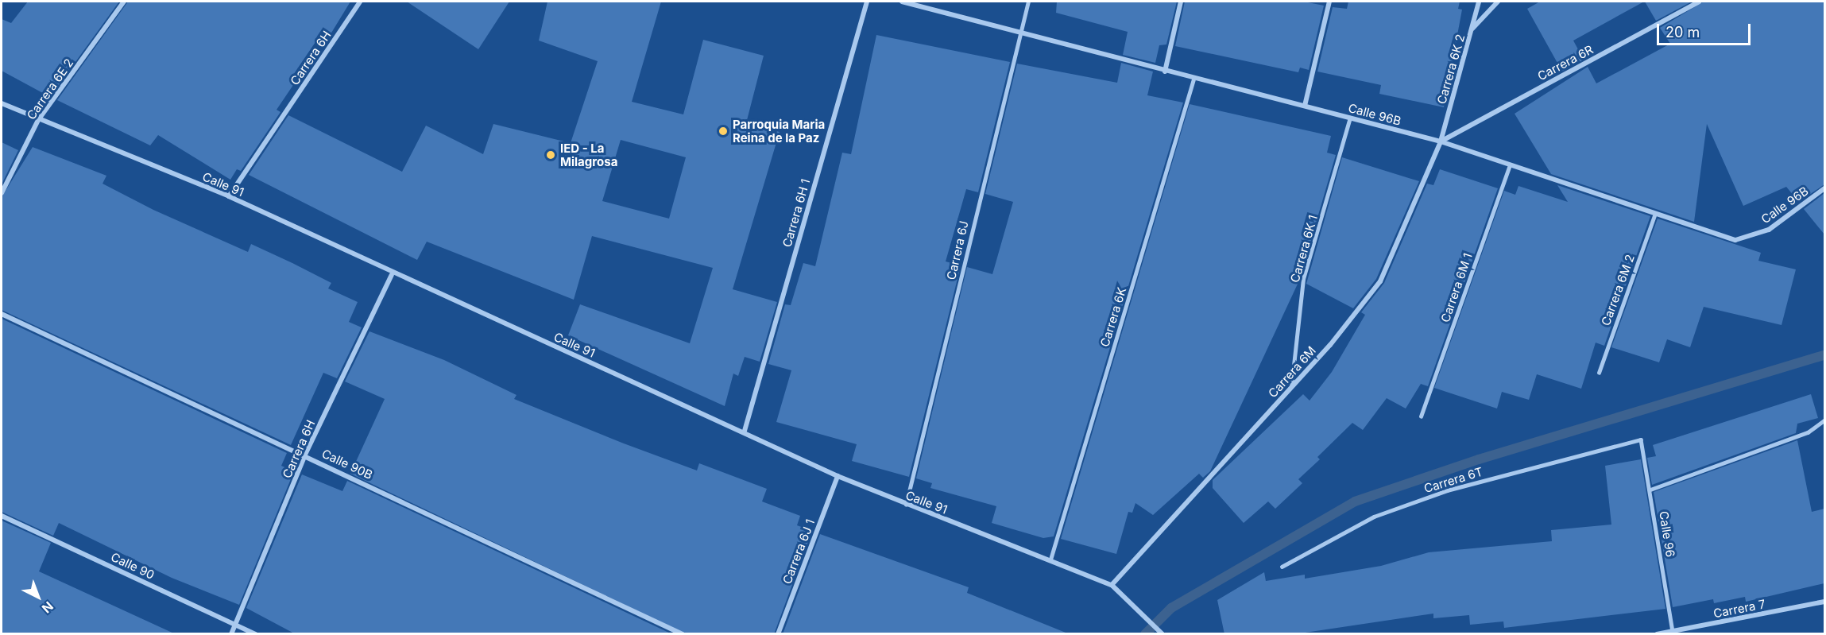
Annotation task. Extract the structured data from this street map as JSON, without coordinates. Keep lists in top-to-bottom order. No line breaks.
{"streets":{"street":["Carrera 6H","Carrera 6R","Carrera 6K 2","Carrera 6E 2","Calle 96B","Calle 91","Carrera 6H 1","Carrera 6M","Calle 90B","Carrera 6J 1","Calle 90","Carrera 7"],"lane":["Carrera 6K 1","Carrera 6J","Carrera 6M 1","Carrera 6M 2","Carrera 6K","Carrera 6T","Calle 96"]},"crossings":[["Carrera 6H","Calle 91"],["Carrera 6H","Calle 90B"],["Carrera 6H","Calle 90"],["Carrera 6R","Carrera 6K 2"],["Carrera 6R","Calle 96B"],["Carrera 6R","Carrera 6M"],["Carrera 6K 2","Calle 96B"],["Carrera 6K 2","Carrera 6M"],["Carrera 6E 2","Calle 91"],["Calle 96B","Carrera 6K 1"],["Calle 96B","Carrera 6J"],["Calle 96B","Carrera 6M 1"],["Calle 96B","Carrera 6M 2"],["Calle 96B","Carrera 6K"],["Calle 96B","Carrera 6M"],["Calle 91","Carrera 6H 1"],["Calle 91","Carrera 6J"],["Calle 91","Carrera 6K"],["Calle 91","Carrera 6M"],["Calle 91","Carrera 6J 1"],["Carrera 6K 1","Carrera 6M"],["Carrera 6T","Calle 96"],["Calle 96","Carrera 7"]],"places":["Parroquia Maria Reina de la Paz","IED - La Milagrosa"],"scale_bar":"20 m","north":"bottom right"}
